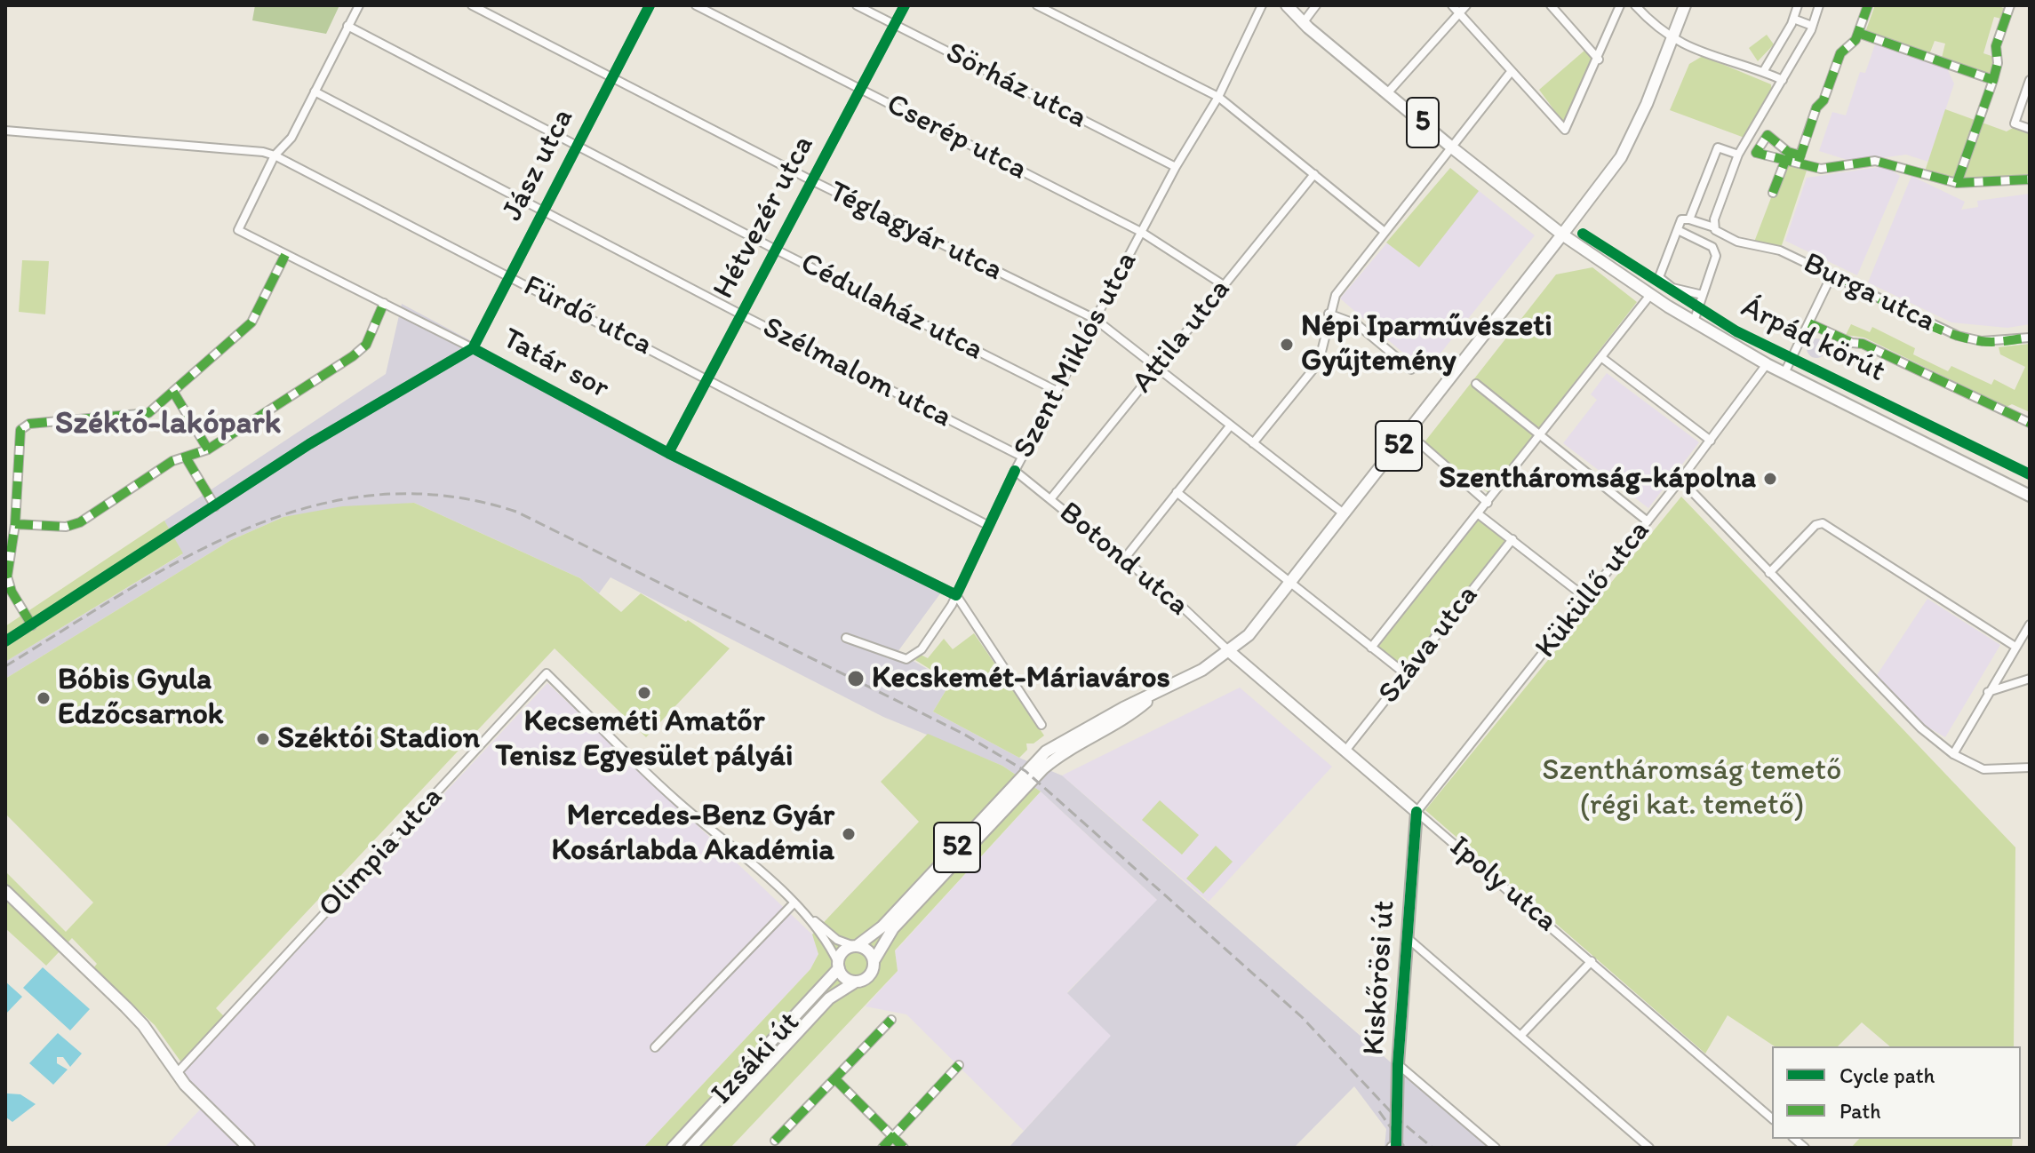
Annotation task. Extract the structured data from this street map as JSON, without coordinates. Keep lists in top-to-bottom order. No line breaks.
{"streets":{"main road":["5","Árpád körút","52","Ipoly utca","Kiskőrösi út","Izsáki út"],"street":["Sörház utca","Cserép utca","Jász utca","Hétvezér utca","Téglagyár utca","Burga utca","Cédulaház utca","Fürdő utca","Attila utca","Szent Miklós utca","Tatár sor","Szélmalom utca","Botond utca","Küküllő utca","Száva utca","Olimpia utca"]},"crossings":[["Sörház utca","Hétvezér utca"],["Sörház utca","Szent Miklós utca"],["5","Árpád körút"],["5","52"],["Cserép utca","Hétvezér utca"],["Cserép utca","Attila utca"],["Cserép utca","Szent Miklós utca"],["Jász utca","Téglagyár utca"],["Jász utca","Cédulaház utca"],["Jász utca","Fürdő utca"],["Jász utca","Tatár sor"],["Jász utca","Szélmalom utca"],["Hétvezér utca","Téglagyár utca"],["Hétvezér utca","Cédulaház utca"],["Hétvezér utca","Fürdő utca"],["Hétvezér utca","Tatár sor"],["Hétvezér utca","Szélmalom utca"],["Téglagyár utca","Attila utca"],["Téglagyár utca","Szent Miklós utca"],["Téglagyár utca","52"],["Cédulaház utca","Szent Miklós utca"],["Fürdő utca","Szent Miklós utca"],["Fürdő utca","Tatár sor"],["Attila utca","Botond utca"],["Árpád körút","52"],["Árpád körút","Küküllő utca"],["Szent Miklós utca","Tatár sor"],["Szent Miklós utca","Szélmalom utca"],["Szent Miklós utca","Botond utca"],["52","Botond utca"],["52","Olimpia utca"],["52","Ipoly utca"],["52","Izsáki út"],["Botond utca","Ipoly utca"],["Küküllő utca","Ipoly utca"],["Küküllő utca","Kiskőrösi út"],["Száva utca","Ipoly utca"],["Olimpia utca","Izsáki út"],["Ipoly utca","Kiskőrösi út"]],"districts":["Széktó-lakópark"],"parks":["Szentháromság temető (régi kat. temető)"],"places":["Népi Iparművészeti Gyűjtemény","Szentháromság-kápolna","Kecskemét-Máriaváros","Kecseméti Amatőr Tenisz Egyesület pályái","Bóbis Gyula Edzőcsarnok","Széktói Stadion","Mercedes-Benz Gyár Kosárlabda Akadémia"],"legend":["Cycle path","Path"]}
